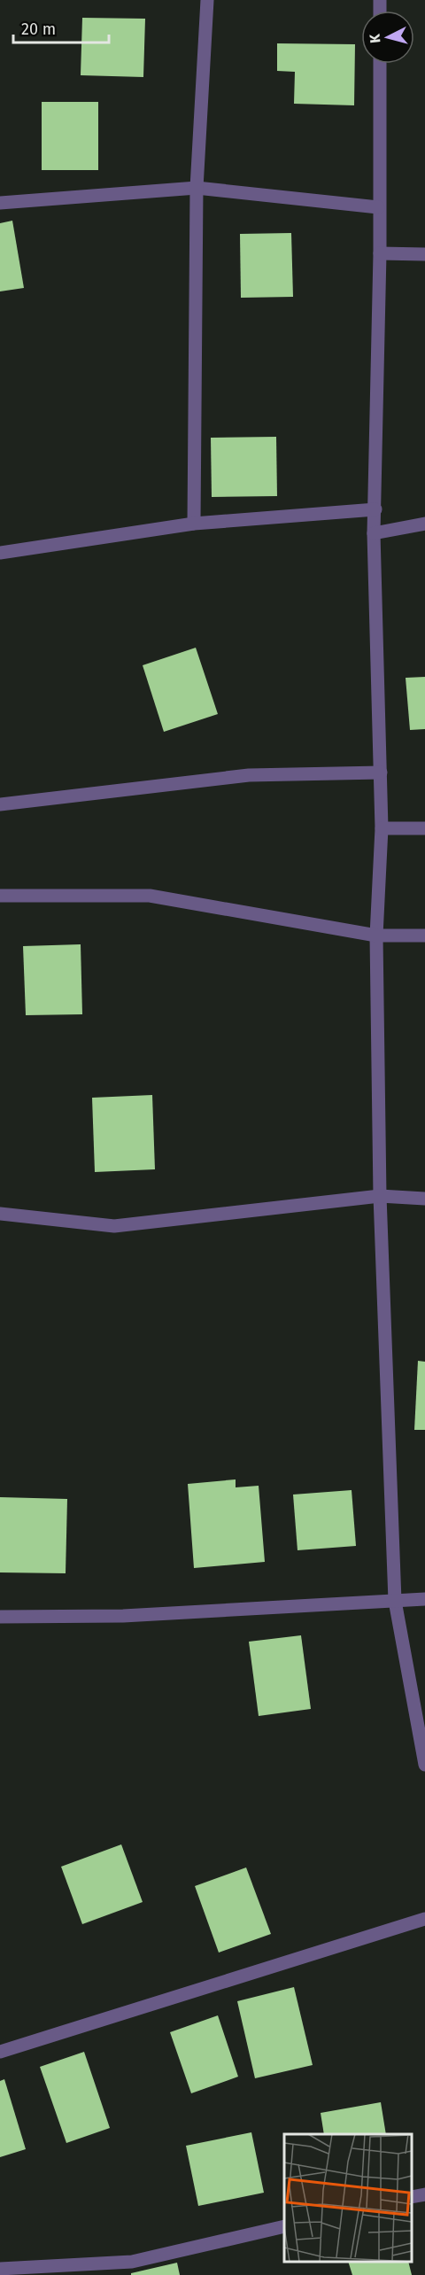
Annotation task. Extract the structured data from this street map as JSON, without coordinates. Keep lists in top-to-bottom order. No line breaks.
{"scale_bar":"20 m","north":"left"}
